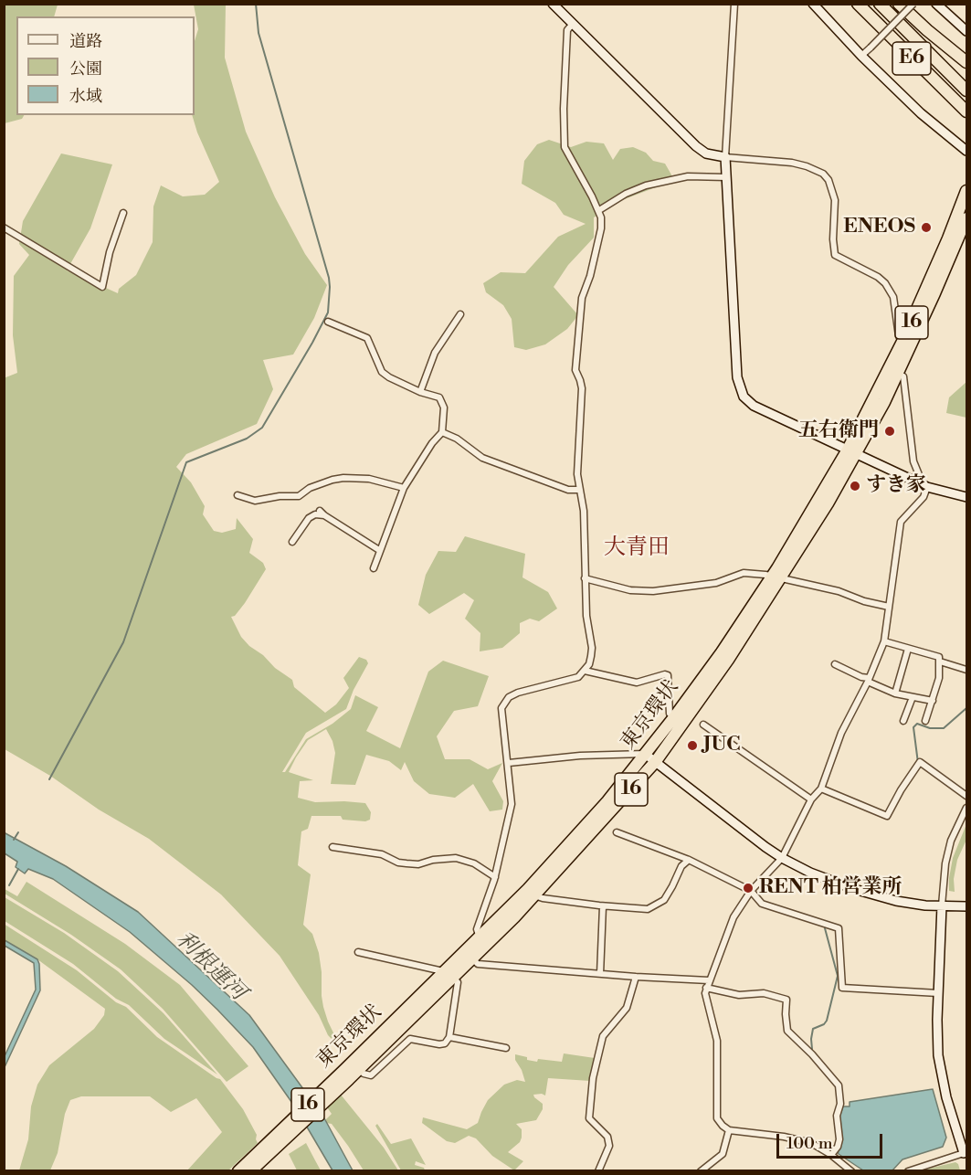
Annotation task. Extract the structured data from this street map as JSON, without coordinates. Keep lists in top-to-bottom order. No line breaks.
{"streets":{"highway":["E6","16","東京環状"]},"districts":["大青田"],"water":["利根運河"],"places":["ENEOS","五右衛門","すき家","JUC","RENT 柏営業所"],"legend":["道路","公園","水域"],"scale_bar":"100 m"}
